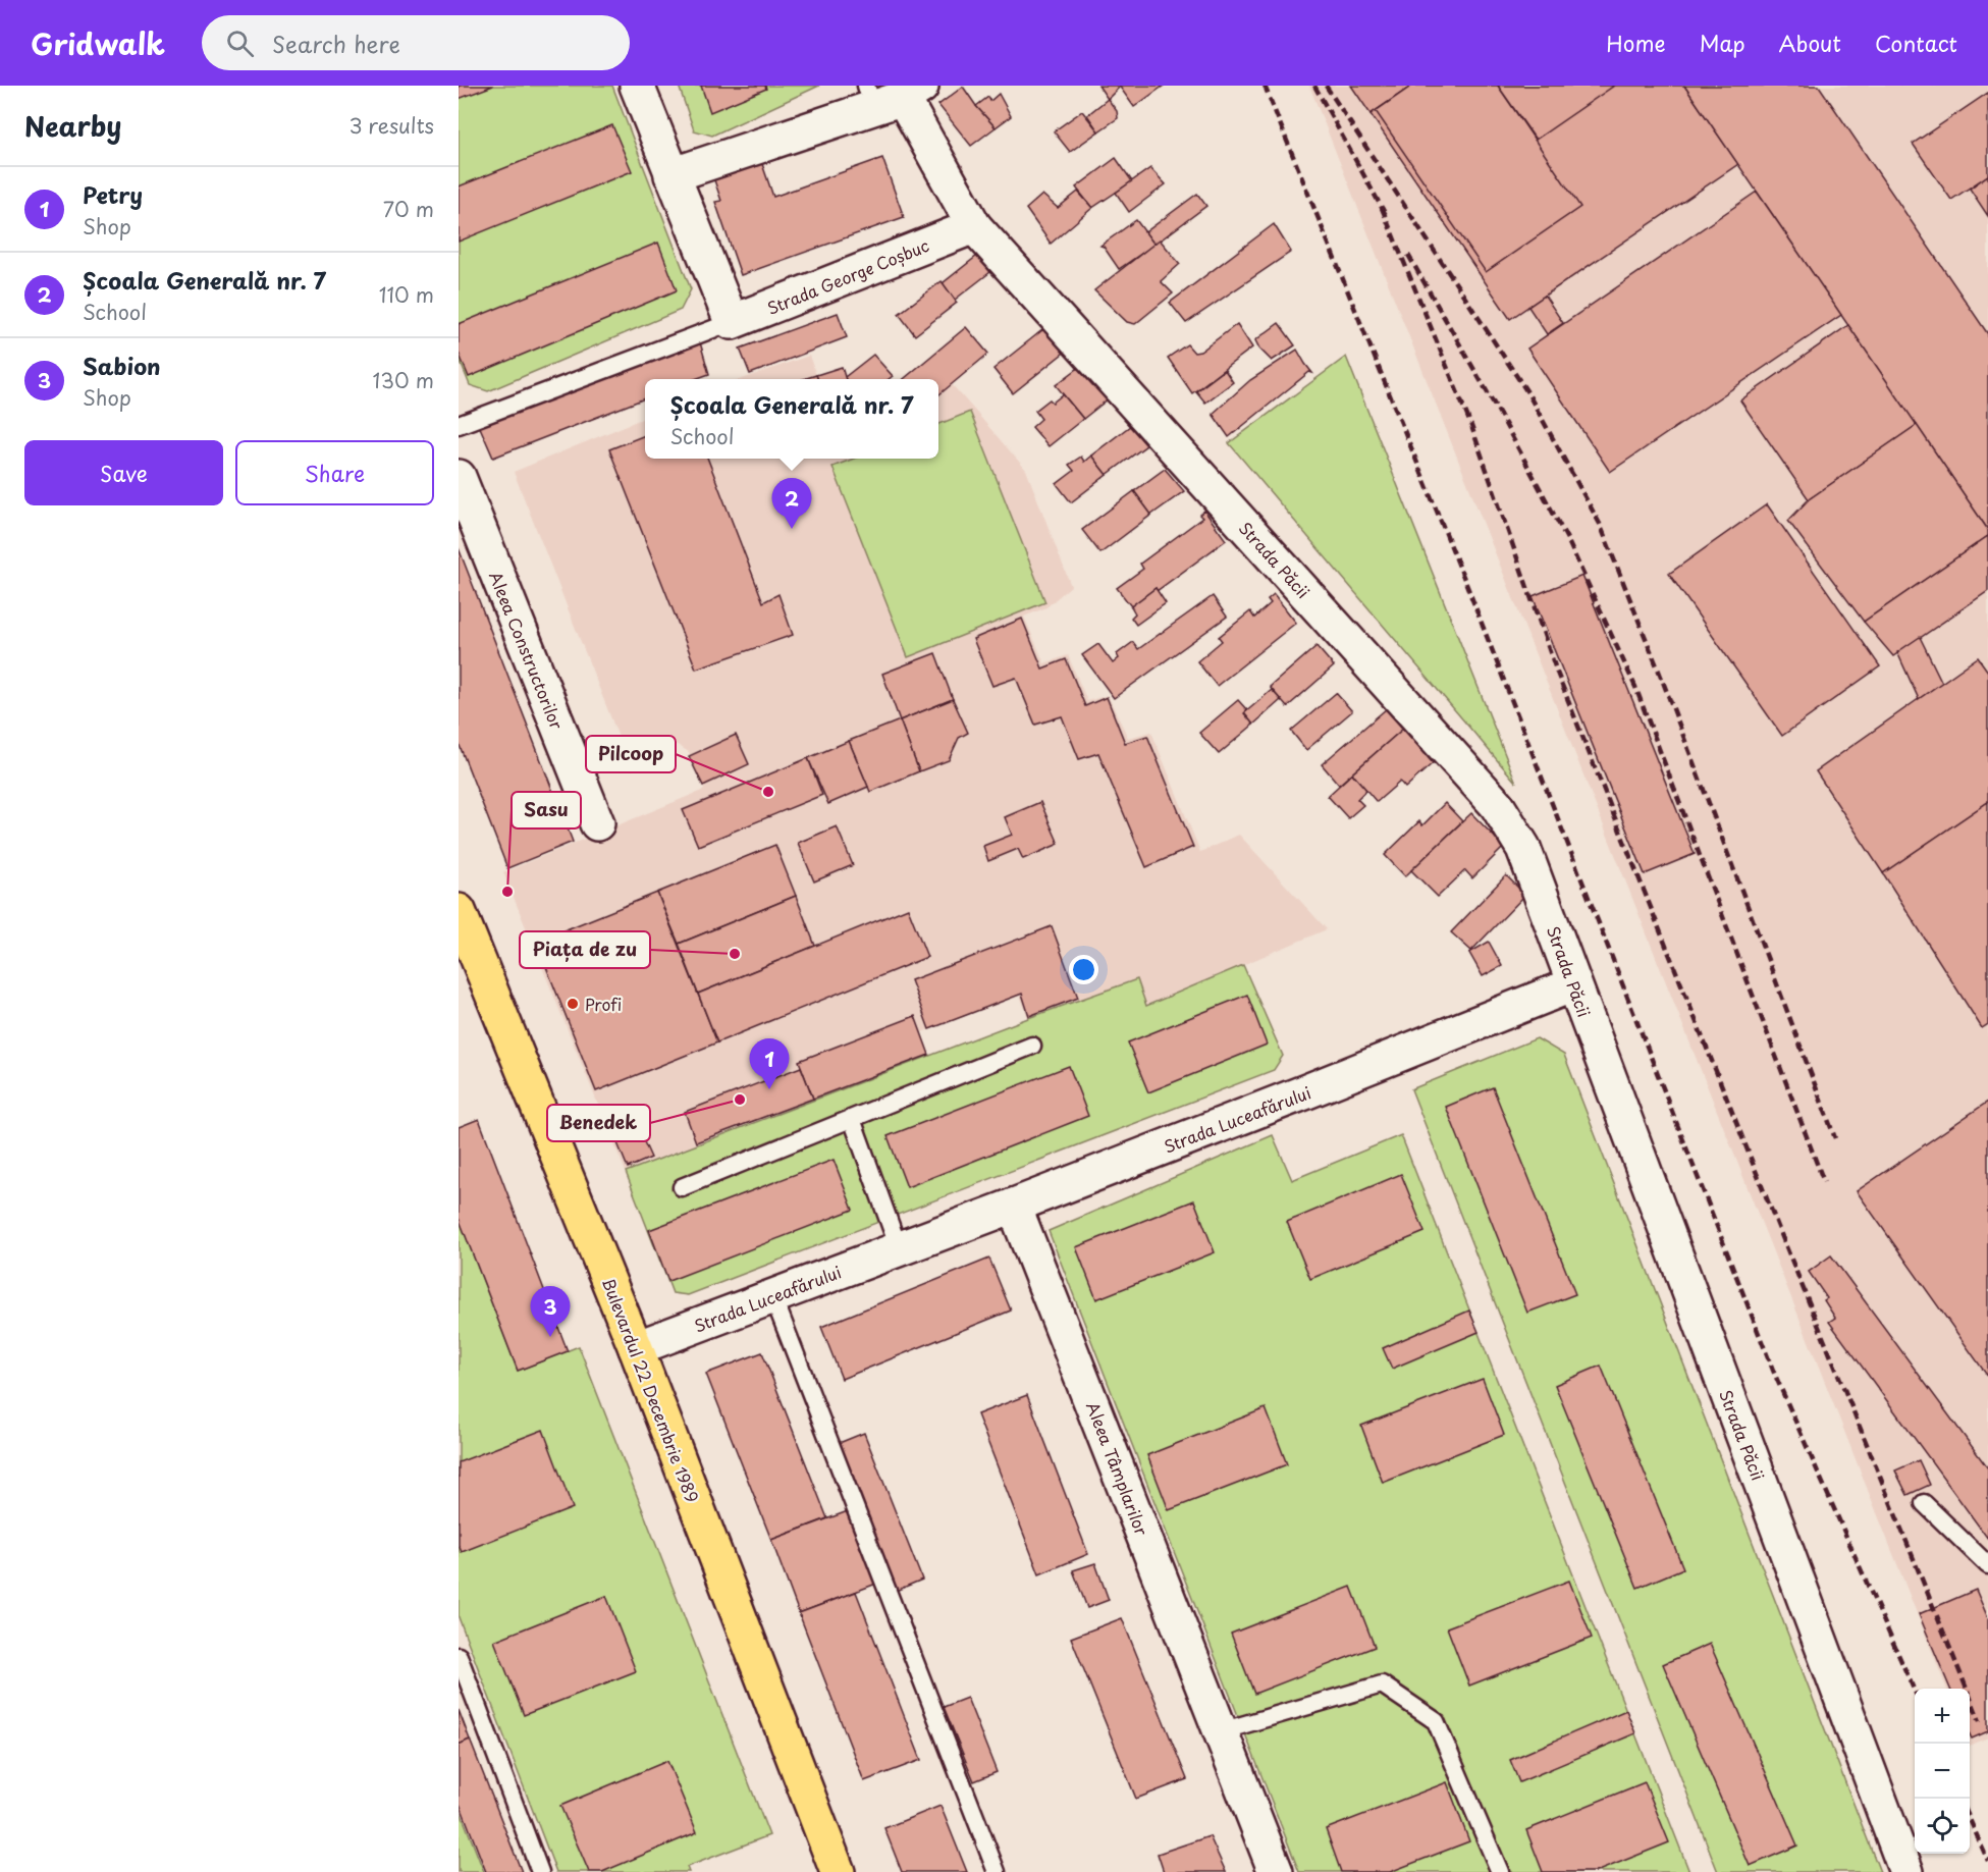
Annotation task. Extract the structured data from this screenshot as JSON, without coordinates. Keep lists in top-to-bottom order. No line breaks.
{"streets":{"main road":["Bulevardul 22 Decembrie 1989"],"street":["Strada George Coșbuc","Strada Păcii","Aleea Constructorilor","Strada Luceafărului","Aleea Tâmplarilor"]},"crossings":[["Strada George Coșbuc","Strada Păcii"],["Strada Păcii","Strada Luceafărului"],["Strada Luceafărului","Bulevardul 22 Decembrie 1989"],["Strada Luceafărului","Aleea Tâmplarilor"]],"places":["Pilcoop","Sasu","Piața de zu","Profi","Benedek"],"page":{"header":"Gridwalk","search":"Search here","nav":["Home","Map","About","Contact"],"heading":["Nearby","3 results"],"list":[{"mark":"1","name":"Petry","note":"Shop","value":"70 m"},{"mark":"2","name":"Școala Generală nr. 7","note":"School","value":"110 m"},{"mark":"3","name":"Sabion","note":"Shop","value":"130 m"}],"popup":["Școala Generală nr. 7","School"],"buttons":["Save","Share"],"pins":["2","1","3"],"map_buttons":["+","−"]}}
